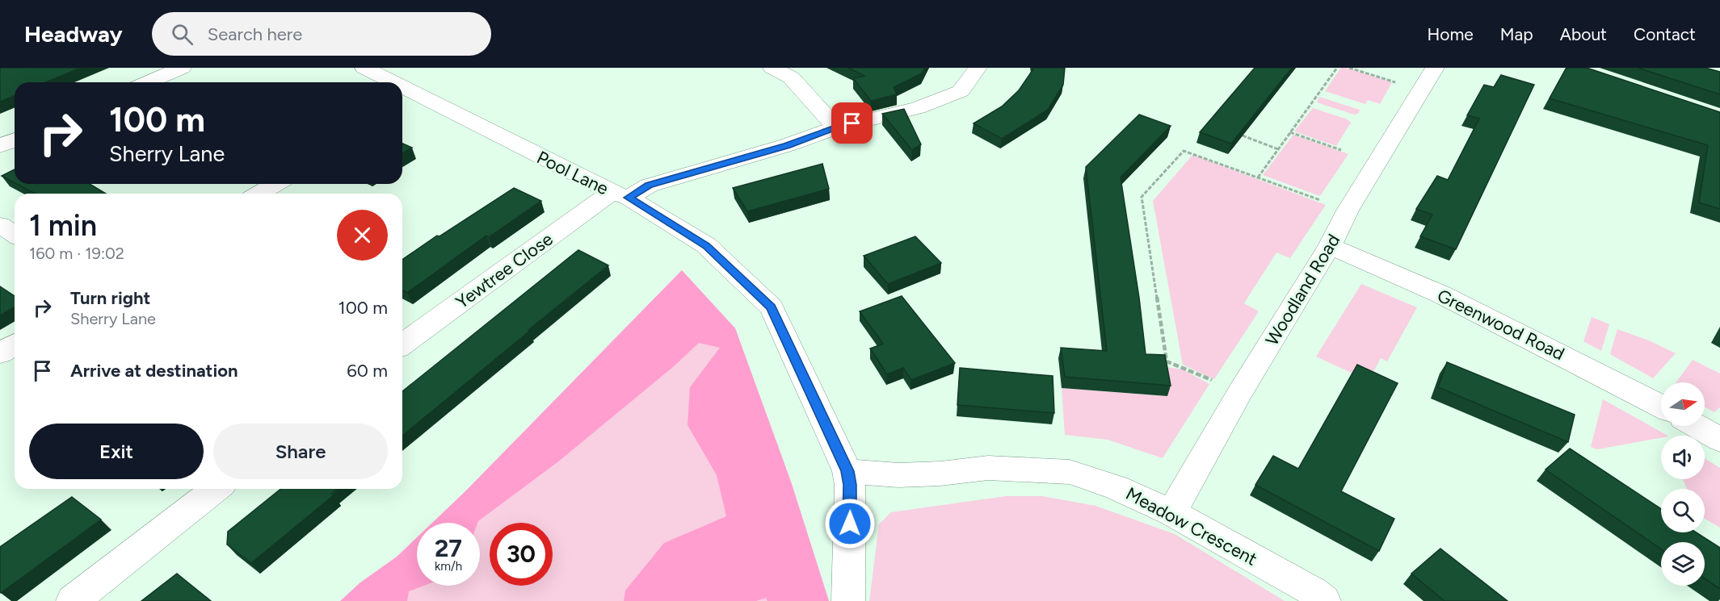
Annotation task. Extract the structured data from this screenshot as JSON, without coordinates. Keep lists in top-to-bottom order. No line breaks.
{"streets":{"street":["Pool Lane","Yewtree Close","Woodland Road","Greenwood Road","Meadow Crescent"]},"crossings":[["Pool Lane","Yewtree Close"],["Pool Lane","Meadow Crescent"],["Woodland Road","Greenwood Road"],["Woodland Road","Meadow Crescent"]],"north":"right","page":{"header":"Headway","search":"Search here","nav":["Home","Map","About","Contact"],"turn":["100 m","Sherry Lane"],"heading":["1 min","160 m · 19:02"],"list":[{"name":"Turn right","note":"Sherry Lane","value":"100 m"},{"name":"Arrive at destination","value":"60 m"}],"buttons":["Exit","Share"],"speed":"27 km/h","limit":"30"}}
